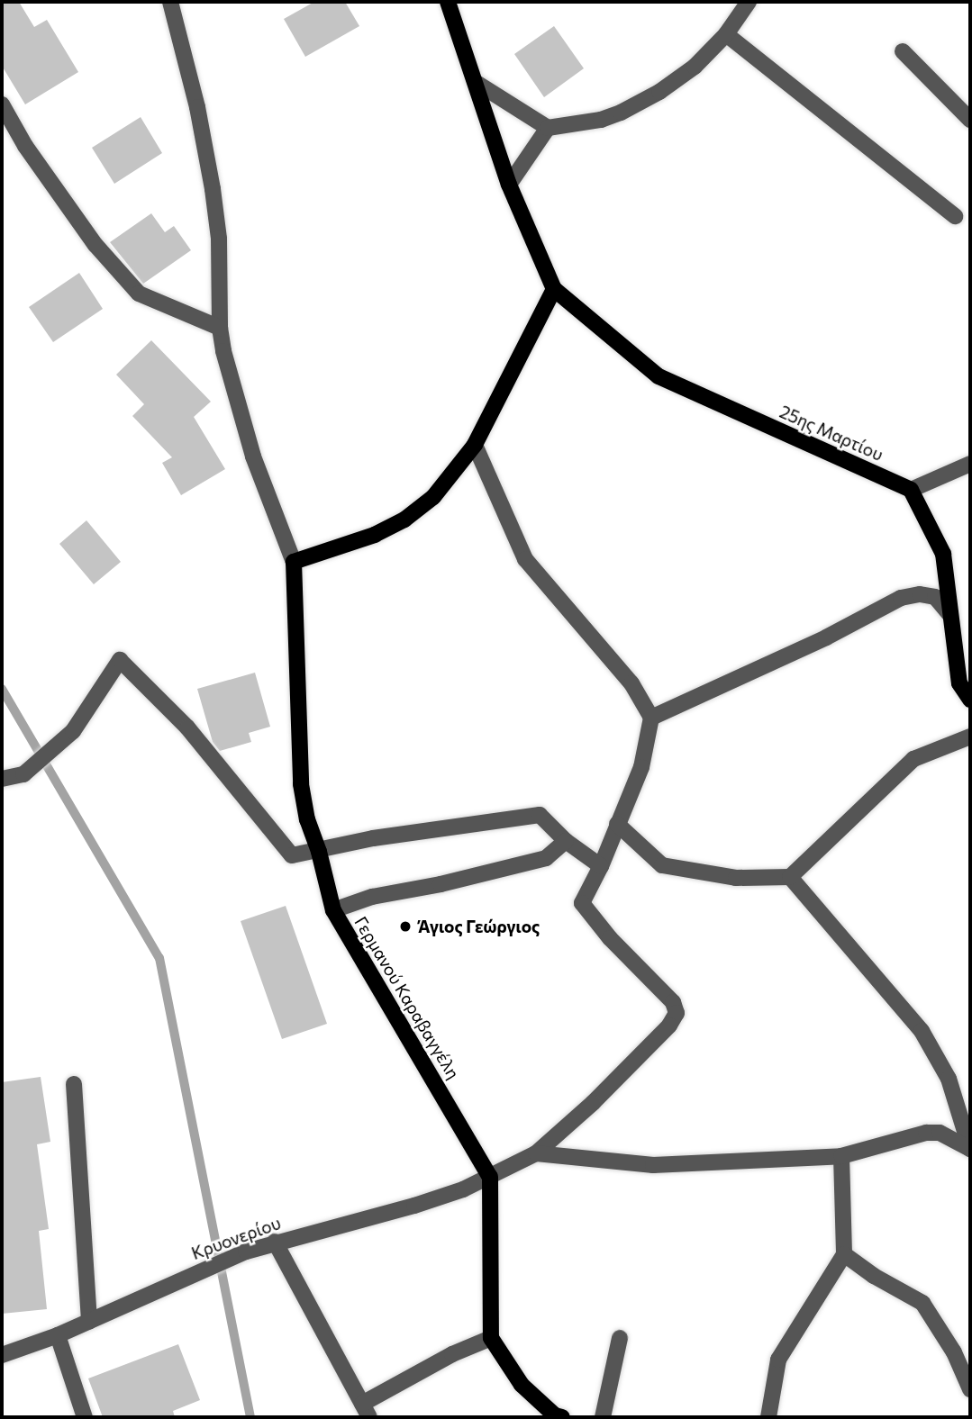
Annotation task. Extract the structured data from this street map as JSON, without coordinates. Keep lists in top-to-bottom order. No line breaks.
{"streets":{"main road":["25ης Μαρτίου","Γερμανού Καραβαγγέλη"],"street":["Κρυονερίου"]},"crossings":[["Γερμανού Καραβαγγέλη","Κρυονερίου"]],"places":["Άγιος Γεώργιος"]}
